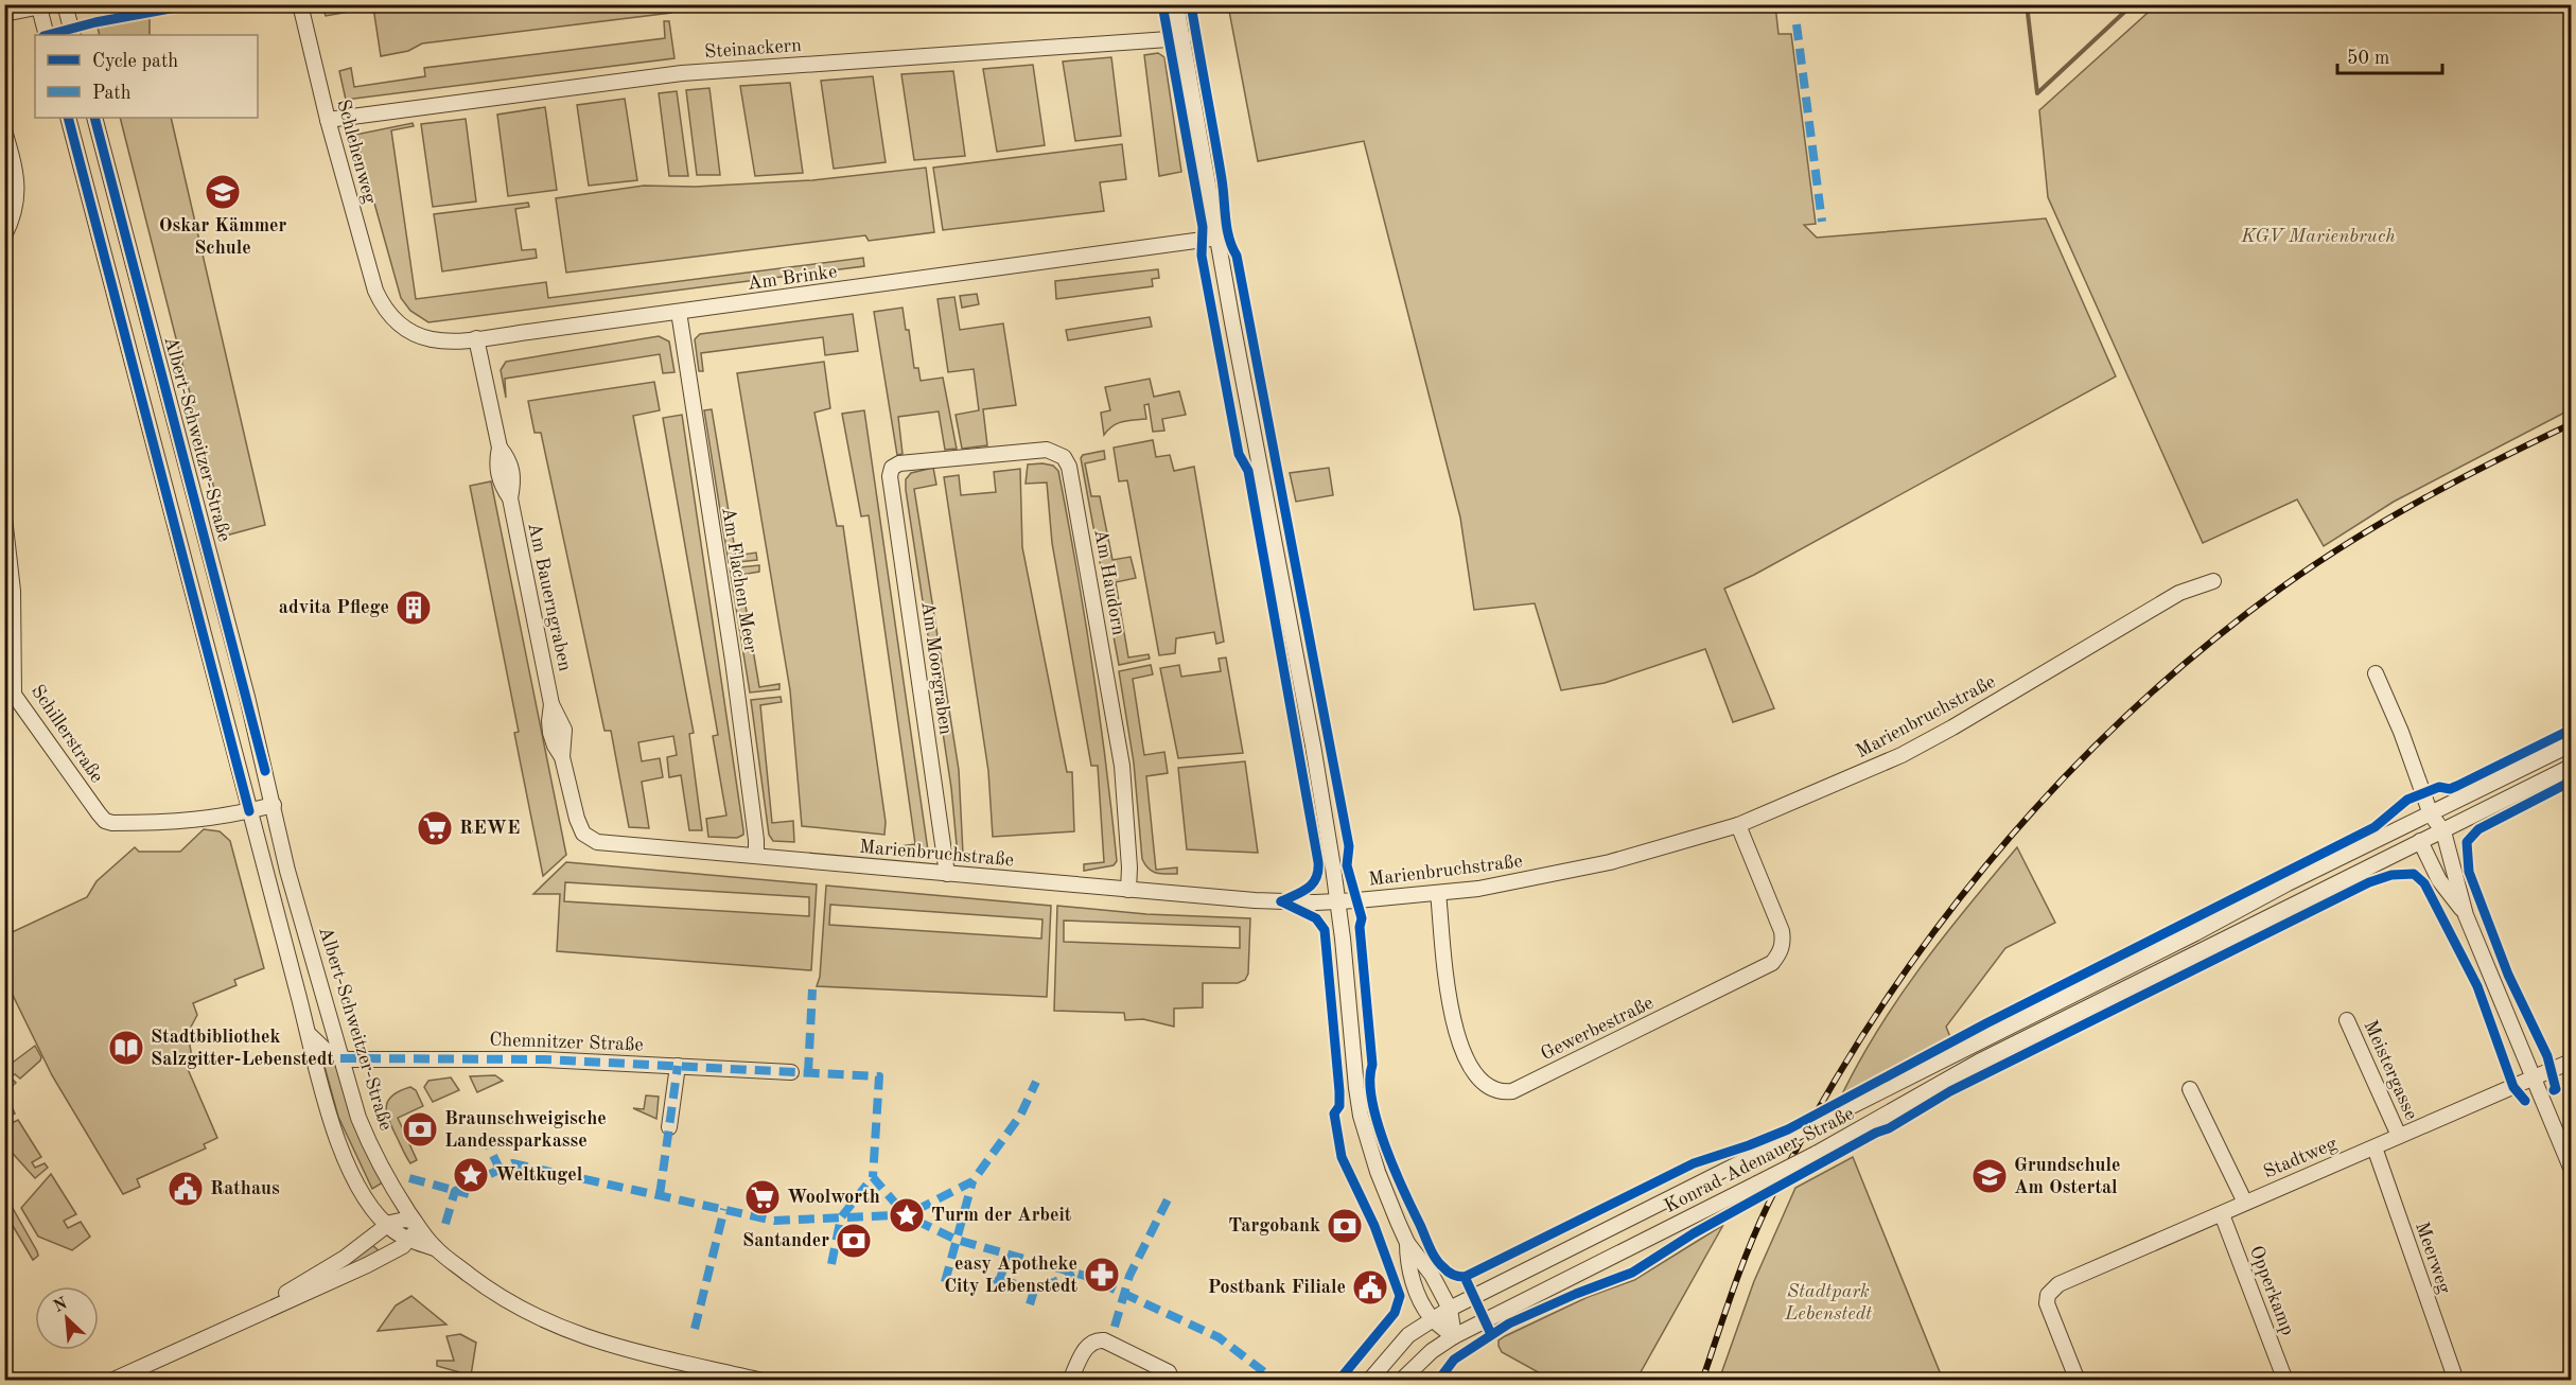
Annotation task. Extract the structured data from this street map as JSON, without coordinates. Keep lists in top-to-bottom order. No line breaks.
{"streets":{"street":["Steinackern","Schlehenweg","Am Brinke","Albert-Schweitzer-Straße","Am Flachen Meer","Am Haudorn","Am Bauerngraben","Am Moorgraben","Marienbruchstraße","Schillerstraße","Gewerbestraße","Chemnitzer Straße","Meistergasse","Stadtweg","Konrad-Adenauer-Straße","Meerweg","Opperkamp"]},"crossings":[["Steinackern","Schlehenweg"],["Schlehenweg","Am Brinke"],["Am Brinke","Am Flachen Meer"],["Am Brinke","Am Bauerngraben"],["Albert-Schweitzer-Straße","Schillerstraße"],["Albert-Schweitzer-Straße","Chemnitzer Straße"],["Am Flachen Meer","Marienbruchstraße"],["Am Haudorn","Am Moorgraben"],["Am Haudorn","Marienbruchstraße"],["Am Bauerngraben","Marienbruchstraße"],["Am Moorgraben","Marienbruchstraße"],["Marienbruchstraße","Gewerbestraße"],["Meistergasse","Stadtweg"],["Stadtweg","Meerweg"],["Stadtweg","Opperkamp"]],"parks":["KGV Marienbruch","Stadtpark Lebenstedt"],"places":{"school or university":["Oskar Kämmer Schule","Grundschule Am Ostertal"],"building":["advita Pflege"],"supermarket":["REWE","Woolworth"],"library":["Stadtbibliothek Salzgitter-Lebenstedt"],"bank":["Braunschweigische Landessparkasse","Targobank","Santander"],"place":["Weltkugel","Turm der Arbeit"],"public building":["Rathaus","Postbank Filiale"],"pharmacy":["easy Apotheke City Lebenstedt"]},"legend":["Cycle path","Path"],"scale_bar":"50 m","north":"top left"}
